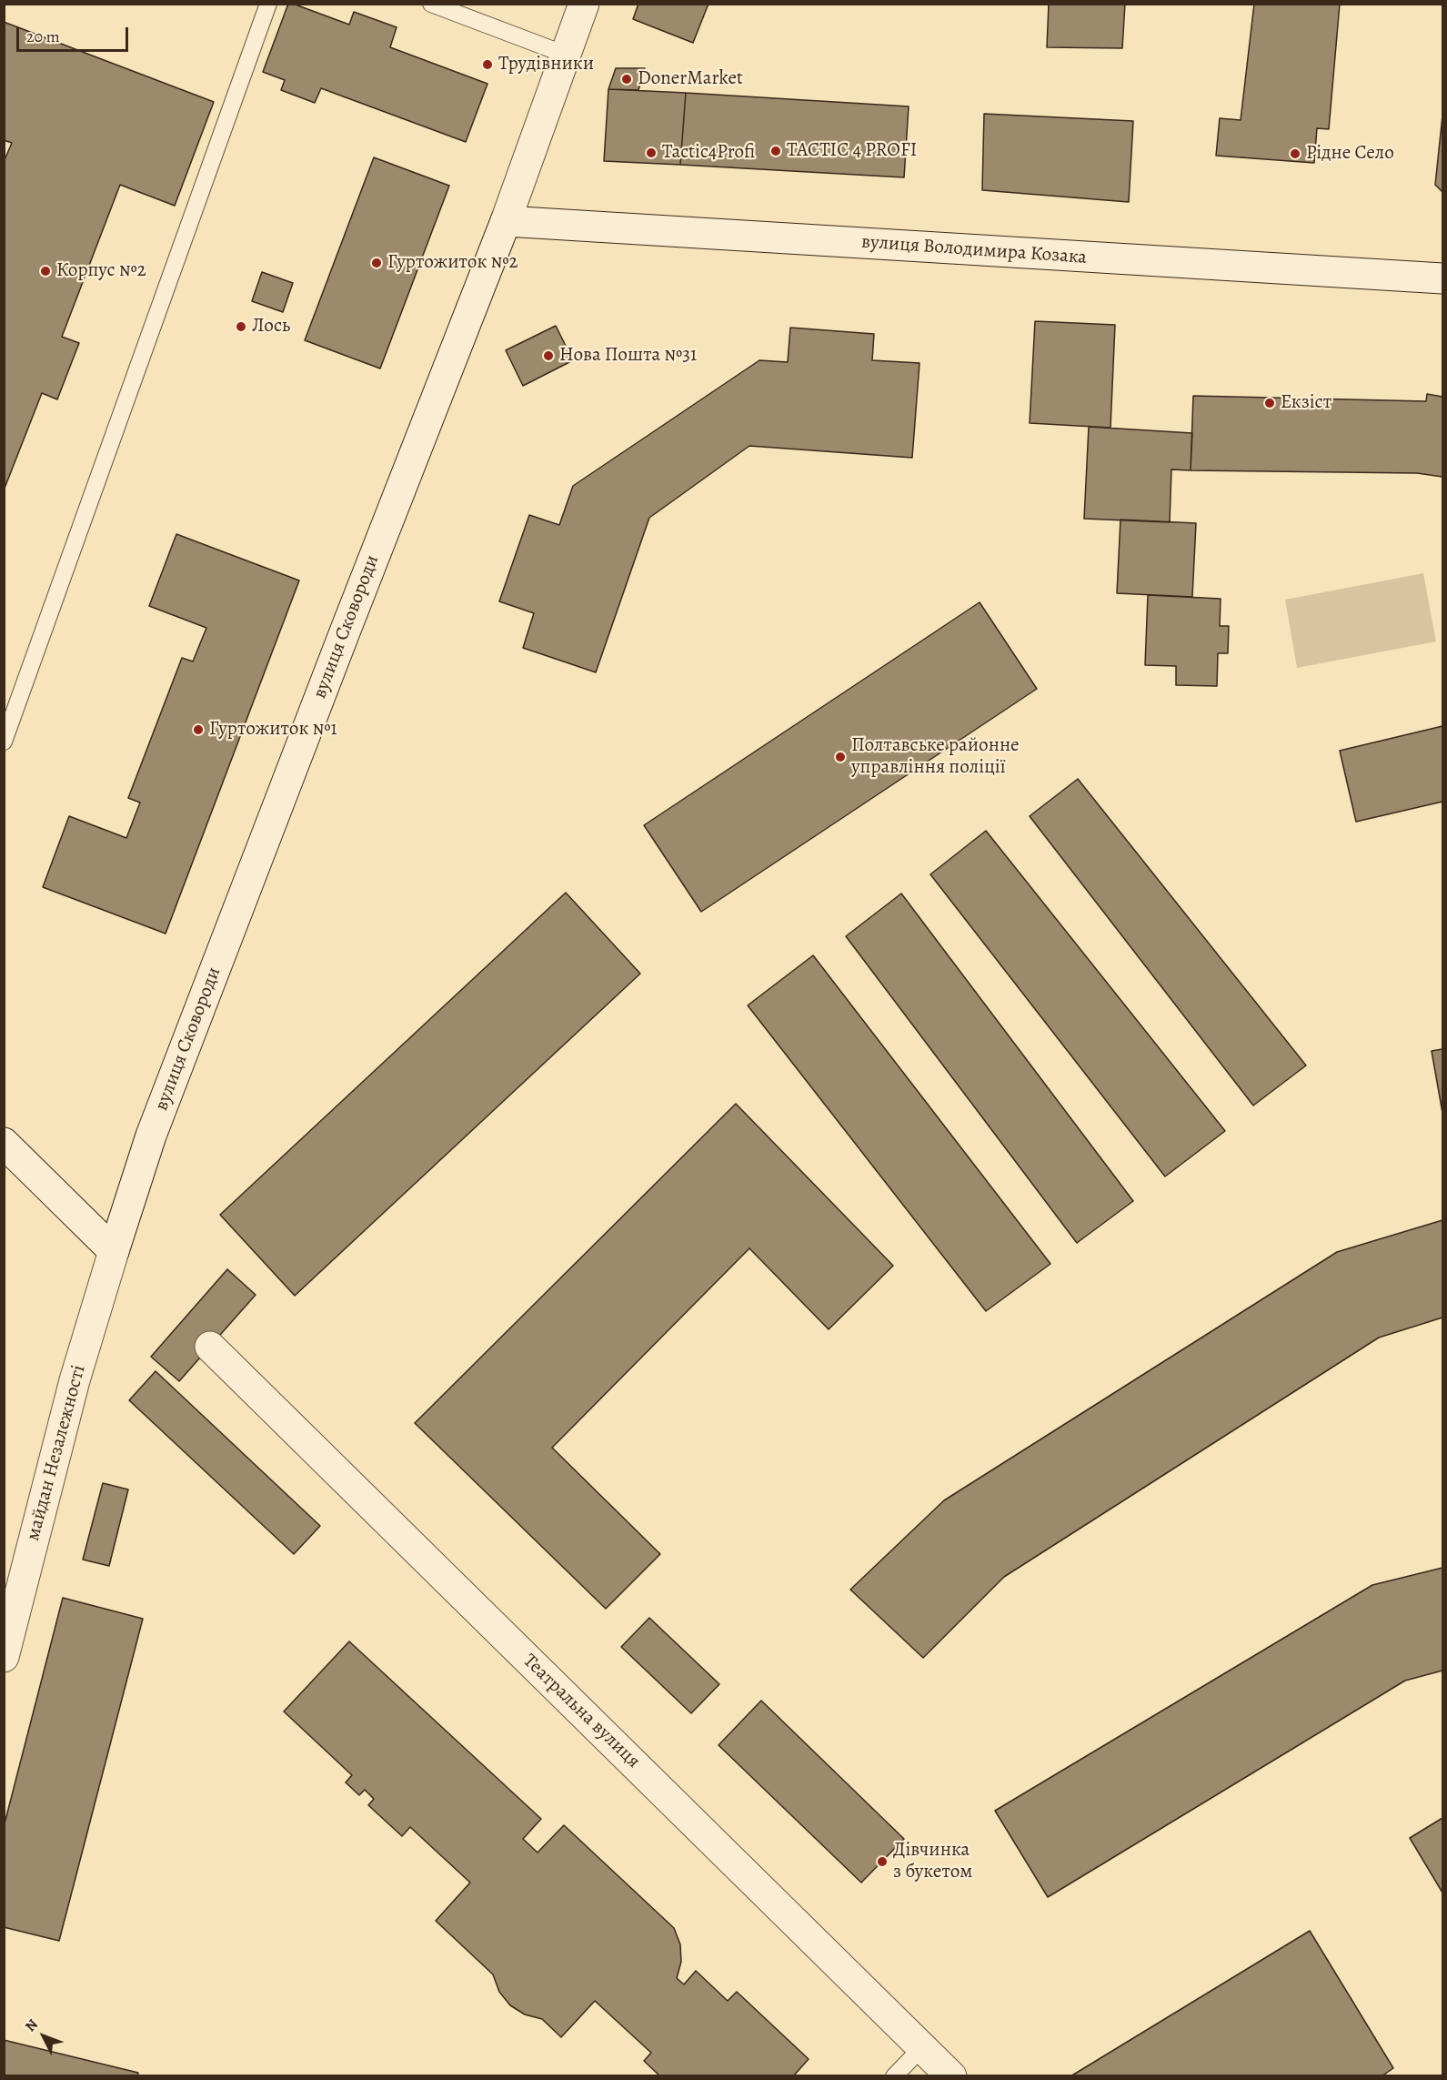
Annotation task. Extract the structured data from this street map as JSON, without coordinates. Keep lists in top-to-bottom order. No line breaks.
{"streets":{"main road":["вулиця Володимира Козака","вулиця Сковороди","майдан Незалежності","Театральна вулиця"]},"crossings":[["вулиця Володимира Козака","вулиця Сковороди"],["вулиця Сковороди","майдан Незалежності"]],"places":["Трудівники","DonerMarket","TACTIC 4 PROFI","Tactic4Profi","Рідне Село","Гуртожиток №2","Корпус №2","Лось","Нова Пошта №31","Екзіст","Гуртожиток №1","Полтавське районне управління поліції","Дівчинка з букетом"],"scale_bar":"20 m","north":"top left"}
